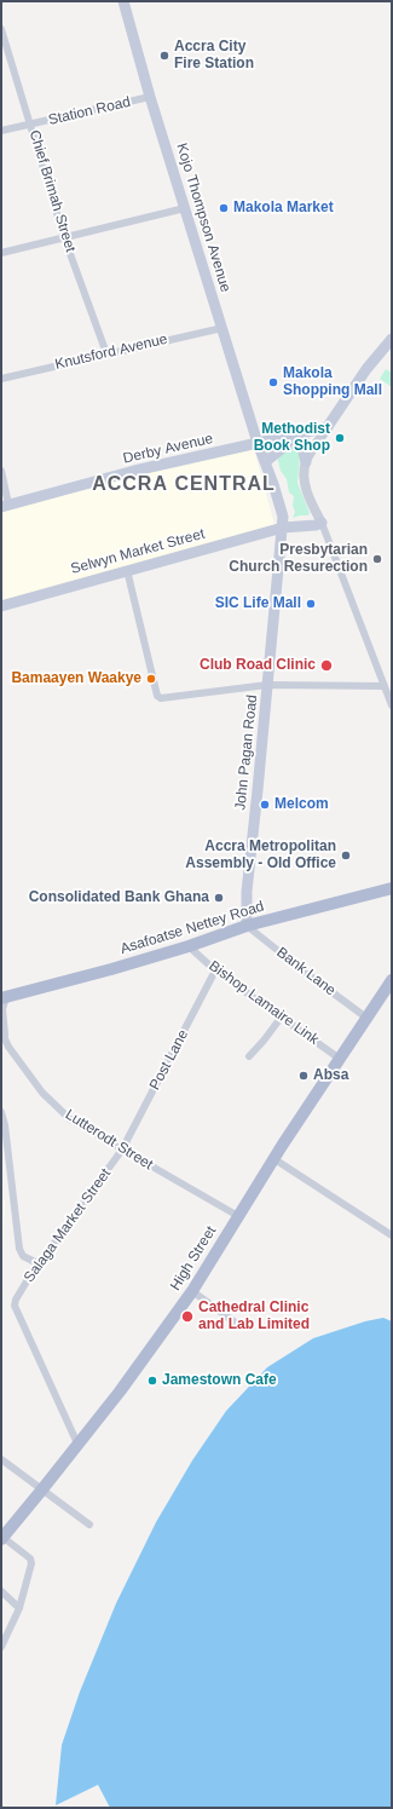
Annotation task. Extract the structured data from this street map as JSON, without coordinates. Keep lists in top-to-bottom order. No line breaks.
{"streets":{"main road":["Kojo Thompson Avenue","Derby Avenue","Selwyn Market Street","John Pagan Road","Asafoatse Nettey Road","High Street"],"street":["Station Road","Chief Brimah Street","Knutsford Avenue","Bank Lane","Bishop Lamaire Link","Post Lane","Lutterodt Street","Salaga Market Street"]},"crossings":[["Station Road","Chief Brimah Street"],["Station Road","Kojo Thompson Avenue"],["Chief Brimah Street","Knutsford Avenue"],["Kojo Thompson Avenue","Knutsford Avenue"],["Kojo Thompson Avenue","Derby Avenue"],["Kojo Thompson Avenue","John Pagan Road"],["Derby Avenue","John Pagan Road"],["Selwyn Market Street","John Pagan Road"],["John Pagan Road","Asafoatse Nettey Road"],["John Pagan Road","Bank Lane"],["Asafoatse Nettey Road","Bank Lane"],["Asafoatse Nettey Road","Bishop Lamaire Link"],["Asafoatse Nettey Road","Lutterodt Street"],["Bank Lane","High Street"],["Bishop Lamaire Link","Post Lane"],["Bishop Lamaire Link","High Street"],["Post Lane","Lutterodt Street"],["Post Lane","Salaga Market Street"],["Lutterodt Street","Salaga Market Street"],["Lutterodt Street","High Street"],["Salaga Market Street","High Street"]],"districts":["ACCRA CENTRAL"],"places":["Accra City Fire Station","Makola Market","Makola Shopping Mall","Methodist Book Shop","Presbytarian Church Resurection","SIC Life Mall","Club Road Clinic","Bamaayen Waakye","Melcom","Accra Metropolitan Assembly - Old Office","Consolidated Bank Ghana","Absa","Cathedral Clinic and Lab Limited","Jamestown Cafe"]}
